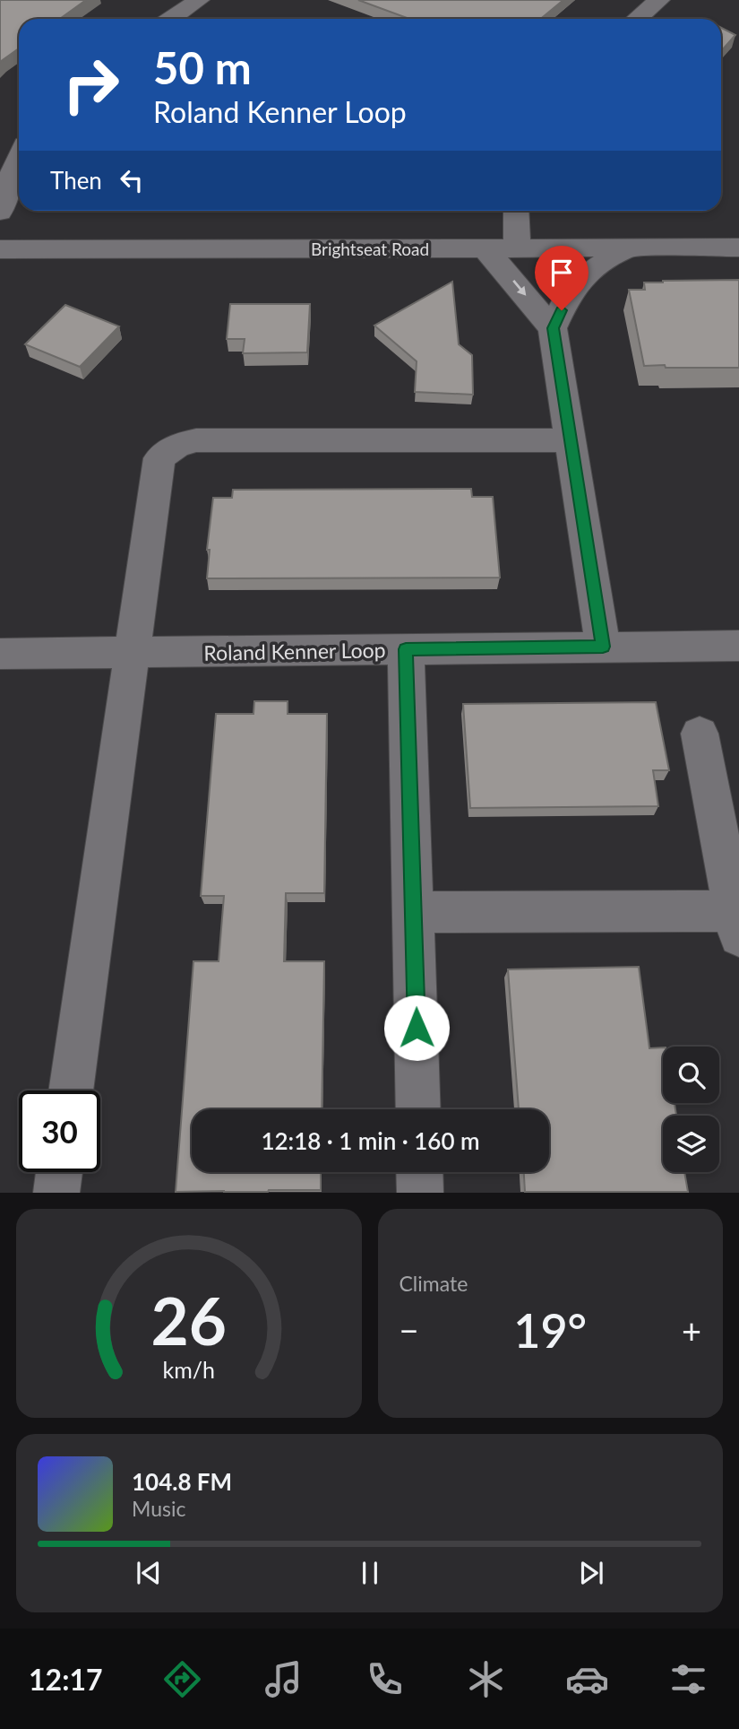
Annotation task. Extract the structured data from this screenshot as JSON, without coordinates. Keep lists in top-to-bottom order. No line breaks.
{"streets":{"street":["Brightseat Road","Roland Kenner Loop"]},"page":{"turn":["50 m","Roland Kenner Loop"],"then":"Then","limit":"30","trip":"12:18 · 1 min · 160 m","tile":"Climate","heat":["−","19°","+"],"song":["104.8 FM","Music"],"tabs":"12:17","gauge":["26","km/h"]}}
